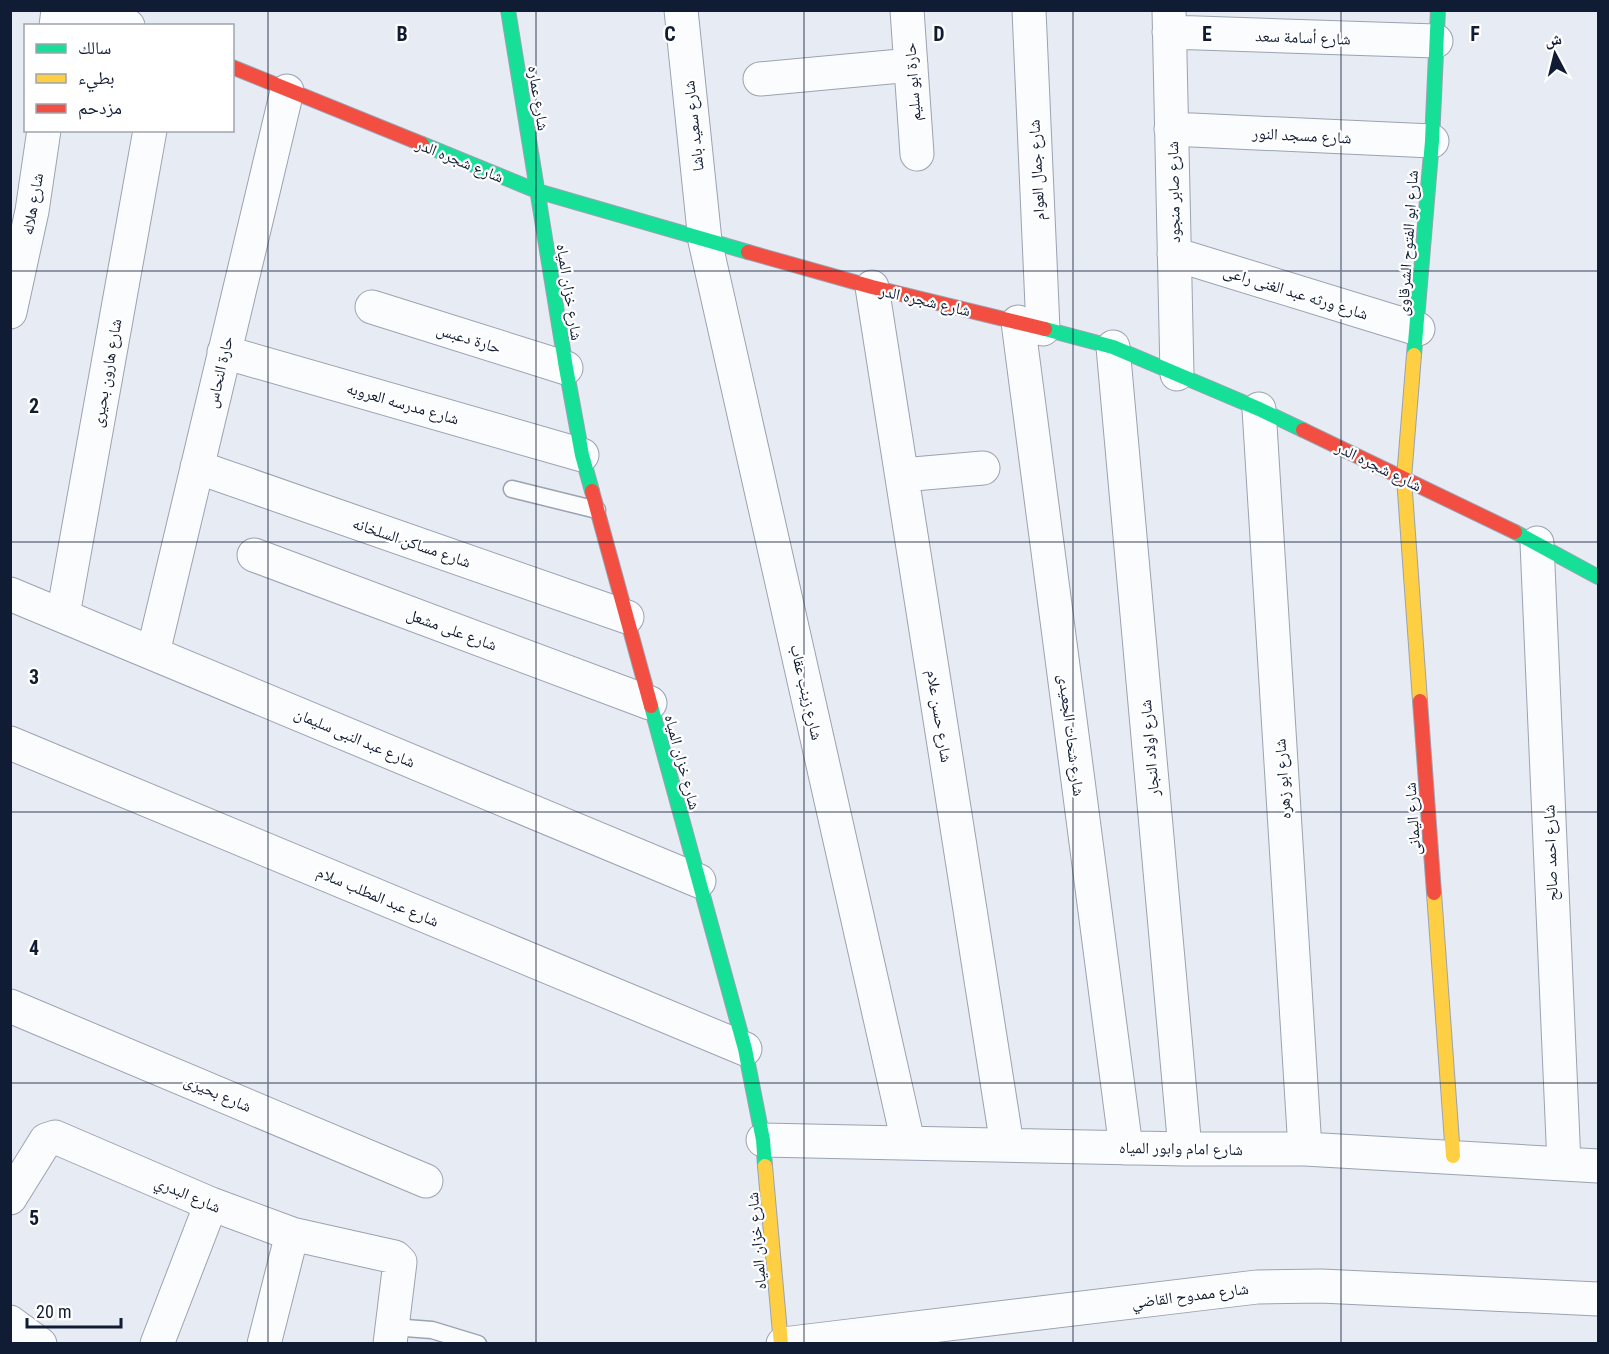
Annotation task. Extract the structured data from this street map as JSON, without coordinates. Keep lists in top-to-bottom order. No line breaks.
{"streets":{"street":["شارع أسامة سعد","حارة ابو سليم","شارع عماره","شارع سعيد باشا","شارع مسجد النور","شارع شجره الدر","شارع جمال العوام","شارع صابر منجود","شارع هلاله","شارع ابو الفتوح الشرقاوى","شارع خزان المياه","شارع ورثه عبد الغنى راعى","حارة دعبس","حارة النحاس","شارع هارون بحيرى","شارع مدرسه العروبه","شارع مساكن السلخانه","شارع على مشعل","شارع زينب عقاب","شارع حسن علام","شارع شحات الجعيدى","شارع عبد النبى سليمان","شارع اولاد النجار","شارع ابو زهره","شارع اليمانى","شارع احمد صالح","شارع عبد المطلب سلام","شارع بحيرى","شارع امام وابور المياه","شارع البدري","شارع ممدوح القاضي"]},"crossings":[["شارع أسامة سعد","شارع صابر منجود"],["شارع أسامة سعد","شارع ابو الفتوح الشرقاوى"],["شارع عماره","شارع شجره الدر"],["شارع عماره","شارع خزان المياه"],["شارع سعيد باشا","شارع شجره الدر"],["شارع سعيد باشا","شارع زينب عقاب"],["شارع مسجد النور","شارع صابر منجود"],["شارع مسجد النور","شارع ابو الفتوح الشرقاوى"],["شارع شجره الدر","شارع جمال العوام"],["شارع شجره الدر","شارع صابر منجود"],["شارع شجره الدر","شارع ابو الفتوح الشرقاوى"],["شارع شجره الدر","شارع خزان المياه"],["شارع شجره الدر","حارة النحاس"],["شارع شجره الدر","شارع زينب عقاب"],["شارع شجره الدر","شارع حسن علام"],["شارع شجره الدر","شارع شحات الجعيدى"],["شارع شجره الدر","شارع اولاد النجار"],["شارع شجره الدر","شارع ابو زهره"],["شارع شجره الدر","شارع اليمانى"],["شارع شجره الدر","شارع احمد صالح"],["شارع جمال العوام","شارع شحات الجعيدى"],["شارع صابر منجود","شارع ورثه عبد الغنى راعى"],["شارع ابو الفتوح الشرقاوى","شارع ورثه عبد الغنى راعى"],["شارع ابو الفتوح الشرقاوى","شارع اليمانى"],["شارع خزان المياه","حارة دعبس"],["شارع خزان المياه","شارع مدرسه العروبه"],["شارع خزان المياه","شارع مساكن السلخانه"],["شارع خزان المياه","شارع على مشعل"],["شارع خزان المياه","شارع عبد النبى سليمان"],["شارع خزان المياه","شارع عبد المطلب سلام"],["شارع خزان المياه","شارع امام وابور المياه"],["شارع خزان المياه","شارع ممدوح القاضي"],["حارة النحاس","شارع مدرسه العروبه"],["حارة النحاس","شارع مساكن السلخانه"],["حارة النحاس","شارع عبد النبى سليمان"],["شارع هارون بحيرى","شارع عبد النبى سليمان"],["شارع زينب عقاب","شارع امام وابور المياه"],["شارع حسن علام","شارع امام وابور المياه"],["شارع شحات الجعيدى","شارع امام وابور المياه"],["شارع اولاد النجار","شارع امام وابور المياه"],["شارع ابو زهره","شارع امام وابور المياه"],["شارع اليمانى","شارع امام وابور المياه"],["شارع احمد صالح","شارع امام وابور المياه"]],"legend":["سالك","بطيء","مزدحم"],"scale_bar":"20 m","north":"top","grid":{"columns":["B","C","D","E","F"],"rows":["2","3","4","5"]}}
